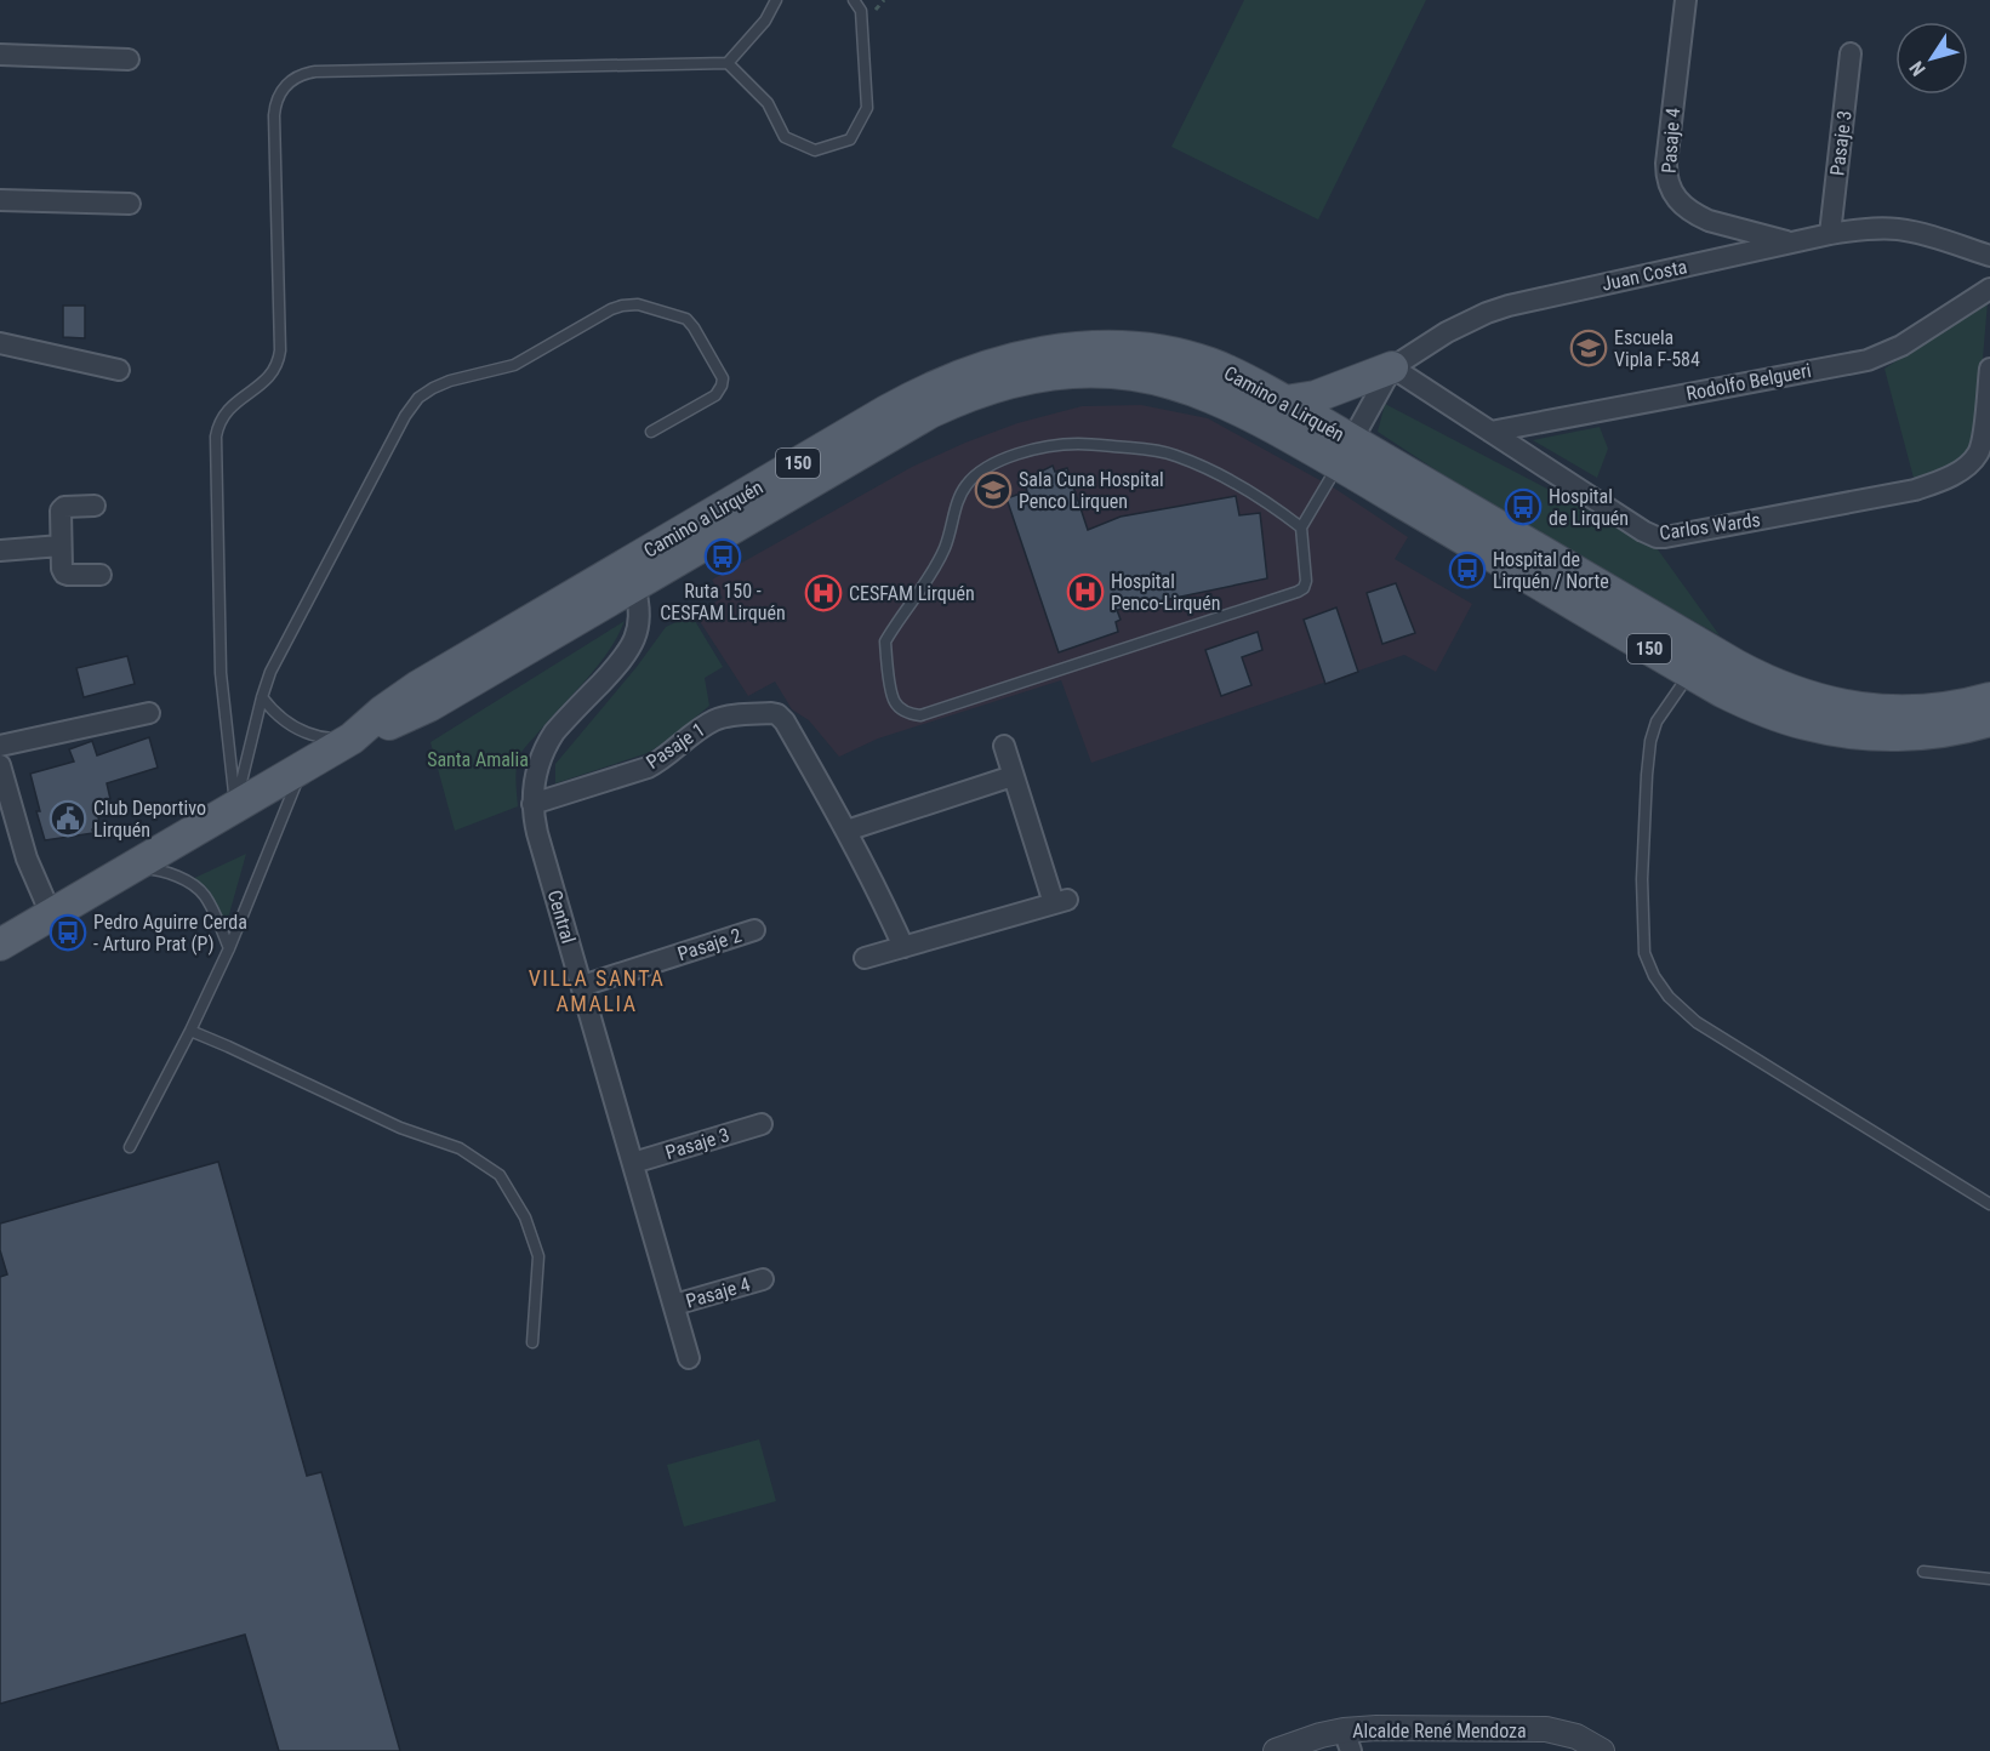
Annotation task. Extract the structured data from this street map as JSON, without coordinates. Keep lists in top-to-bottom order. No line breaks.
{"streets":{"main road":["Camino a Lirquén","150"],"street":["Pasaje 4","Pasaje 3","Juan Costa","Rodolfo Belgueri","Carlos Wards","Pasaje 1","Central","Pasaje 2","Alcalde René Mendoza"]},"crossings":[["Pasaje 4","Juan Costa"],["Pasaje 4","Central"],["Pasaje 3","Juan Costa"],["Pasaje 3","Central"],["Juan Costa","Camino a Lirquén"],["Juan Costa","Carlos Wards"],["Rodolfo Belgueri","Carlos Wards"],["Camino a Lirquén","150"],["Camino a Lirquén","Central"],["Pasaje 1","Central"],["Central","Pasaje 2"]],"districts":["VILLA SANTA AMALIA"],"parks":["Santa Amalia"],"places":{"school or university":["Escuela Vipla F-584","Sala Cuna Hospital Penco Lirquen"],"bus stop":["Hospital de Lirquén","Ruta 150 - CESFAM Lirquén","Hospital de Lirquén / Norte","Pedro Aguirre Cerda - Arturo Prat (P)"],"hospital":["Hospital Penco-Lirquén","CESFAM Lirquén"],"public building":["Club Deportivo Lirquén"]},"north":"bottom left"}
